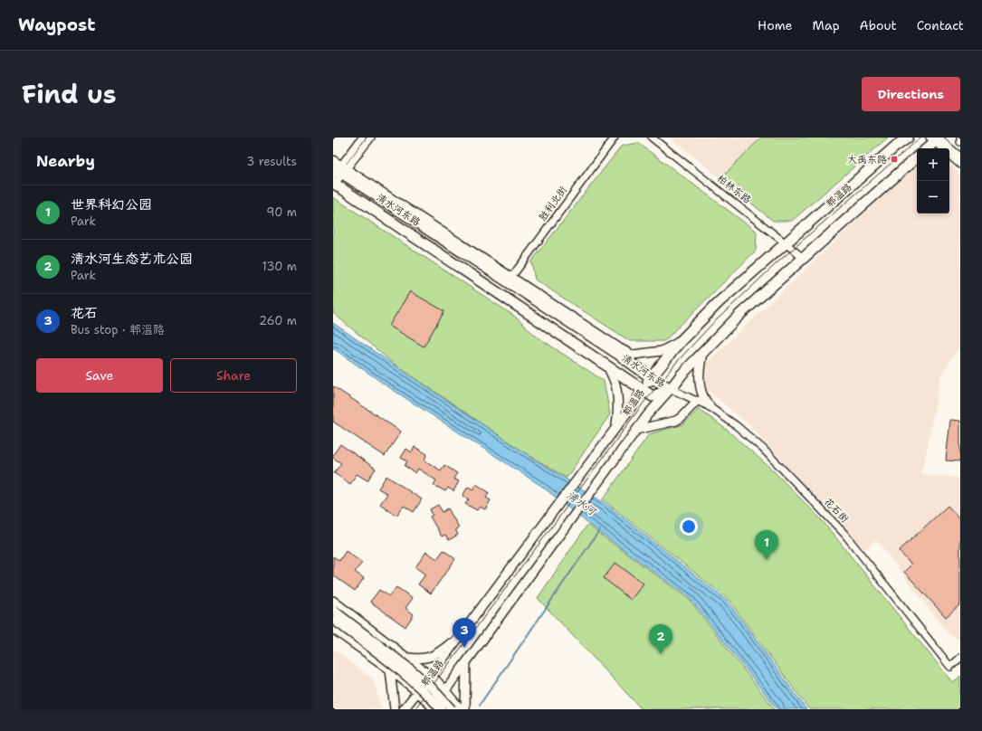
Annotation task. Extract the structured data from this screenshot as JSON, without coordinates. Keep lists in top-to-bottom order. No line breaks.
{"streets":{"highway":["郫温路","清水河东路"],"street":["柏林东路","胜利北街","花石街"]},"crossings":[["柏林东路","郫温路"],["郫温路","清水河东路"],["郫温路","花石街"],["胜利北街","清水河东路"],["清水河东路","花石街"]],"water":["清水河"],"places":{"transit":["大禹东路"]},"page":{"header":"Waypost","nav":["Home","Map","About","Contact"],"title":"Find us","buttons":["Directions",["Save","Share"]],"heading":["Nearby","3 results"],"map_buttons":["+","−"],"list":[{"mark":"1","name":"世界科幻公园","note":"Park","value":"90 m"},{"mark":"2","name":"清水河生态艺术公园","note":"Park","value":"130 m"},{"mark":"3","name":"花石","note":"Bus stop · 郫温路","value":"260 m"}],"pins":["1","3","2"]}}
